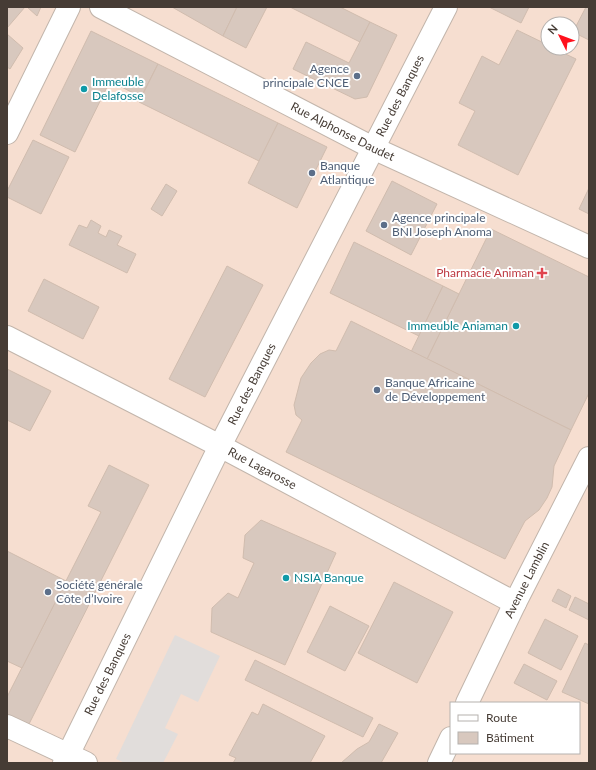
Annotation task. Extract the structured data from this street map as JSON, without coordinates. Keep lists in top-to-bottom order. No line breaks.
{"streets":{"street":["Rue des Banques","Rue Alphonse Daudet","Rue Lagarosse","Avenue Lamblin"]},"crossings":[["Rue des Banques","Rue Alphonse Daudet"],["Rue des Banques","Rue Lagarosse"],["Rue Lagarosse","Avenue Lamblin"]],"places":{"other":["Agence principale CNCE","Immeuble Delafosse","Banque Atlantique","Agence principale BNI Joseph Anoma","Immeuble Aniaman","Banque Africaine de Développement","NSIA Banque","Société générale Côte d’Ivoire"],"health":["Pharmacie Animan"]},"legend":["Route","Bâtiment"],"north":"top left"}
